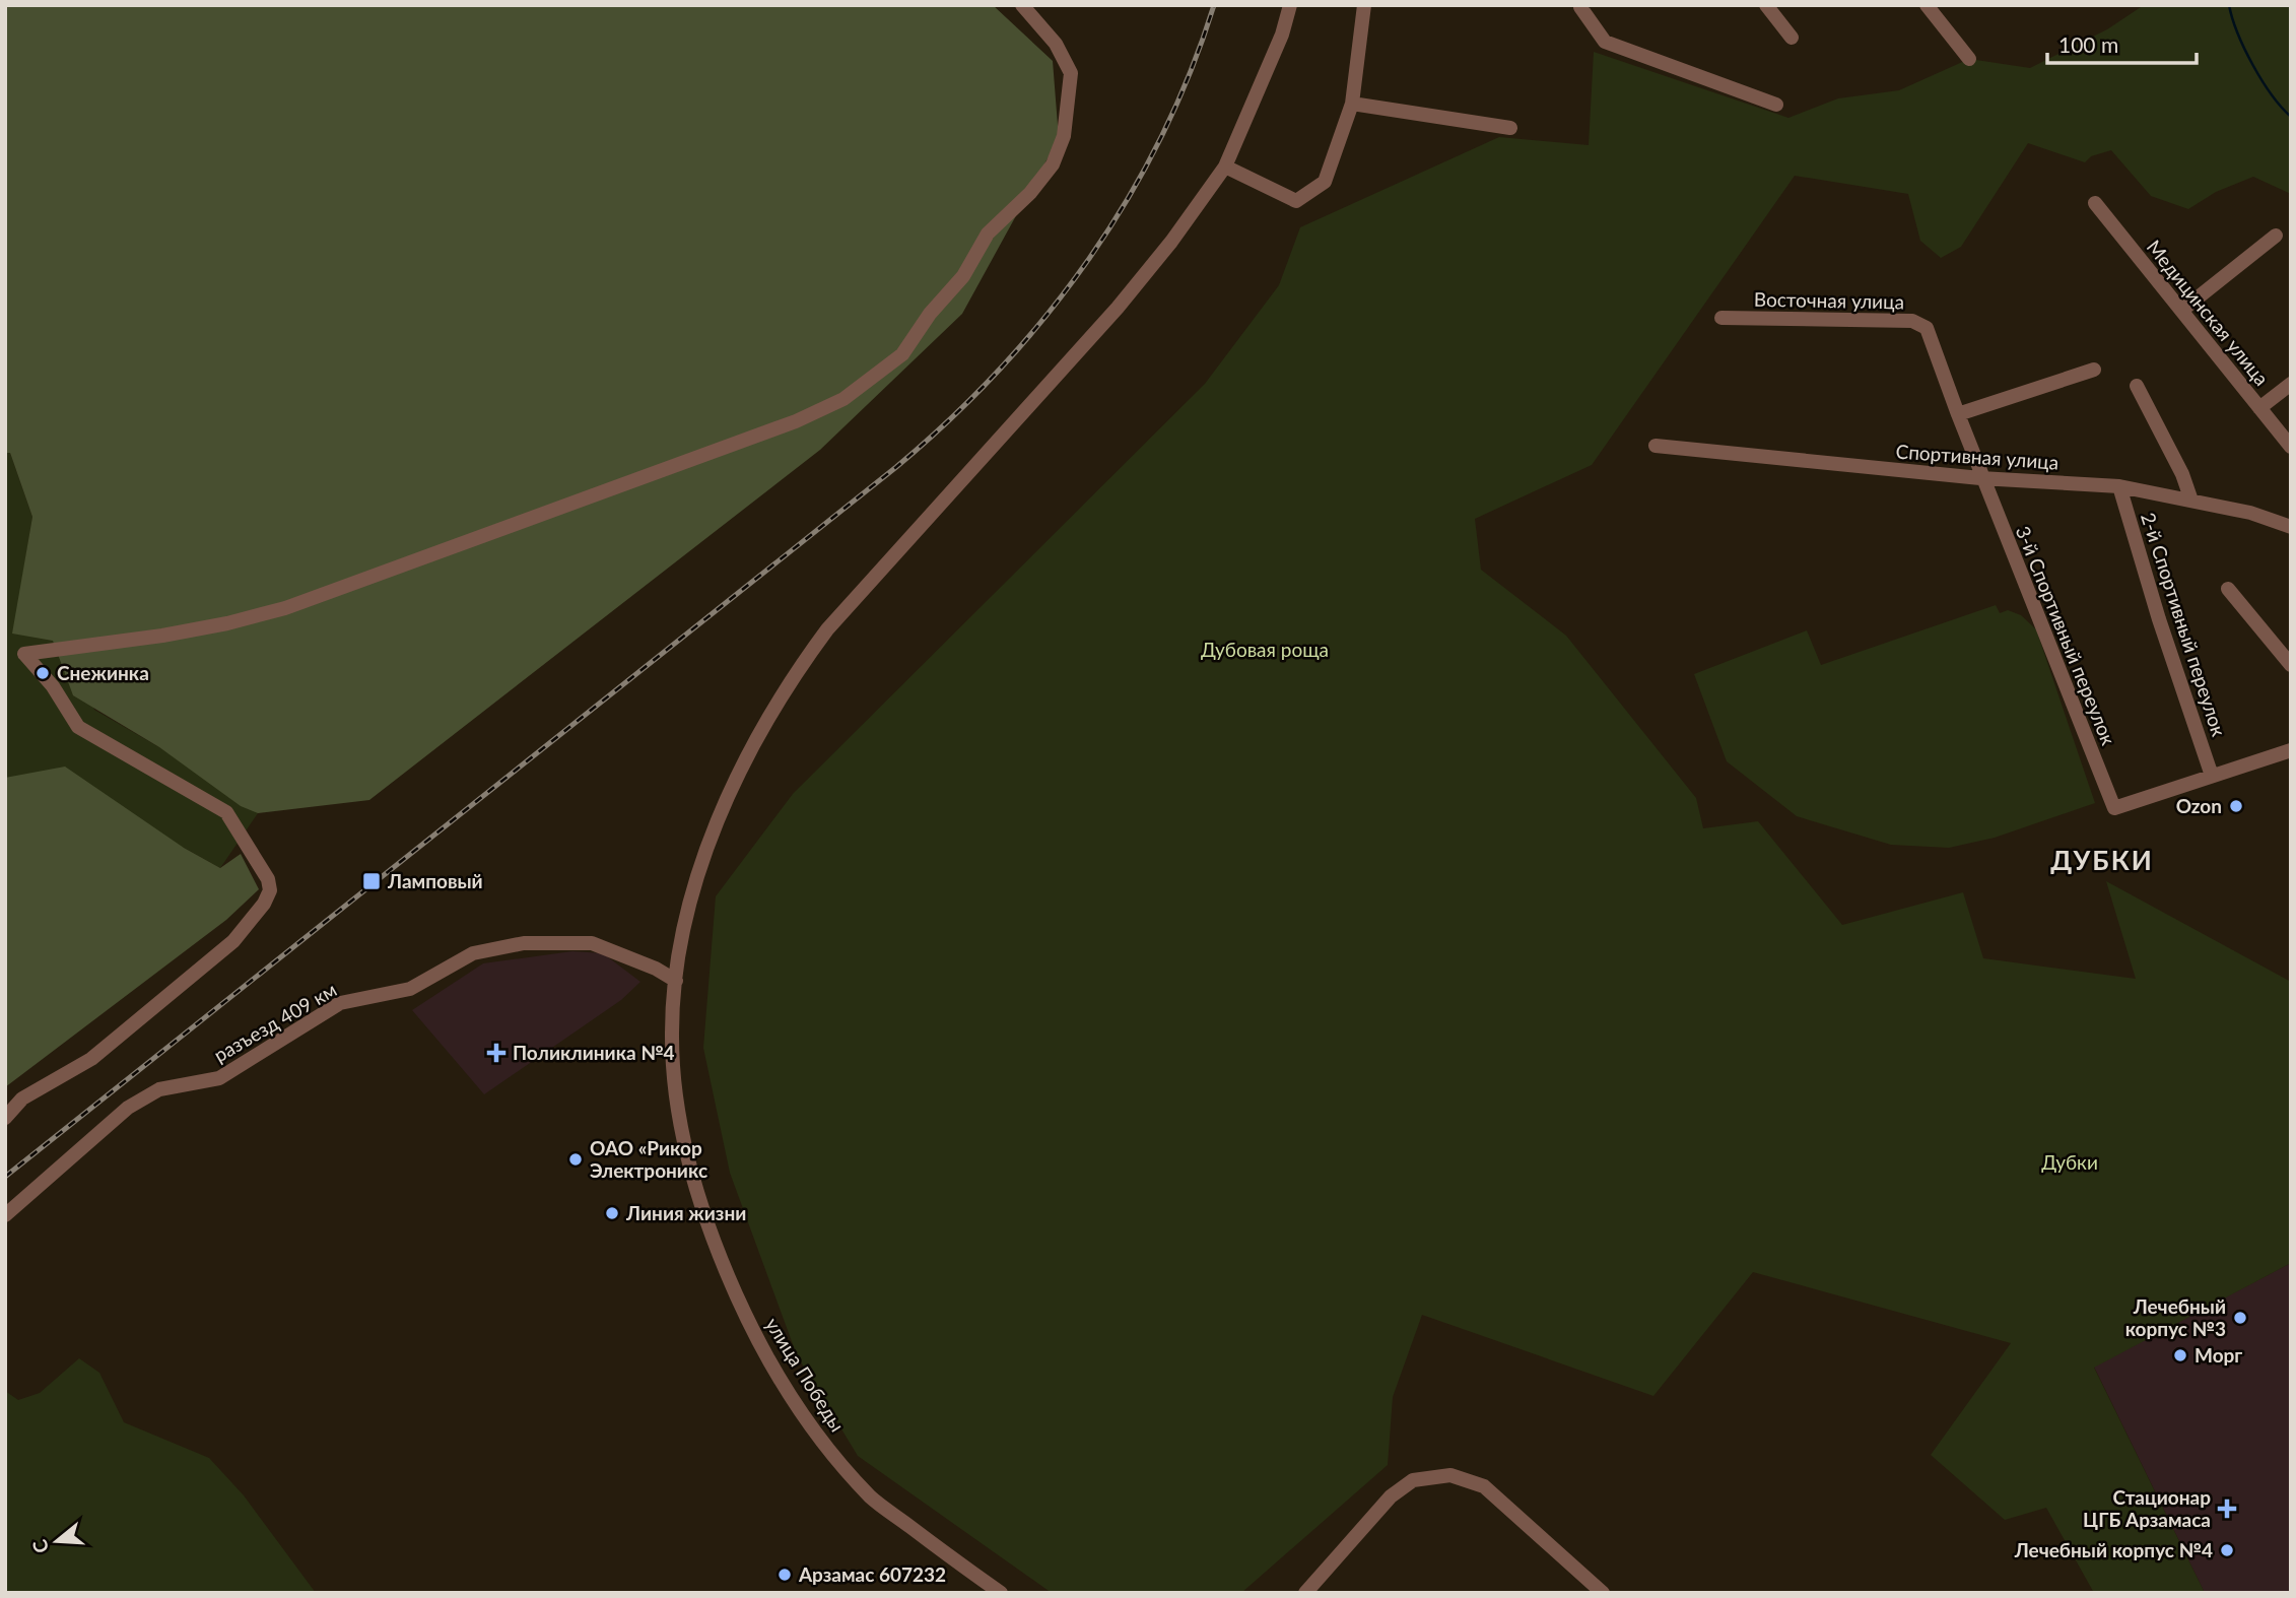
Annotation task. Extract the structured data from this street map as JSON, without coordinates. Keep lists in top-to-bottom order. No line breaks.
{"streets":{"street":["Восточная улица","Медицинская улица","Спортивная улица","2-й Спортивный переулок","3-й Спортивный переулок","разъезд 409 км","улица Победы"]},"crossings":[["Восточная улица","Спортивная улица"],["Восточная улица","3-й Спортивный переулок"],["Спортивная улица","2-й Спортивный переулок"],["Спортивная улица","3-й Спортивный переулок"],["2-й Спортивный переулок","3-й Спортивный переулок"],["разъезд 409 км","улица Победы"]],"districts":["ДУБКИ"],"parks":["Дубовая роща","Дубки"],"places":{"other":["Снежинка","Ozon","ОАО «Рикор Электроникс","Линия жизни","Лечебный корпус №3","Морг","Лечебный корпус №4","Арзамас 607232"],"transit":["Ламповый"],"health":["Поликлиника №4","Стационар ЦГБ Арзамаса"]},"scale_bar":"100 m","north":"left"}
